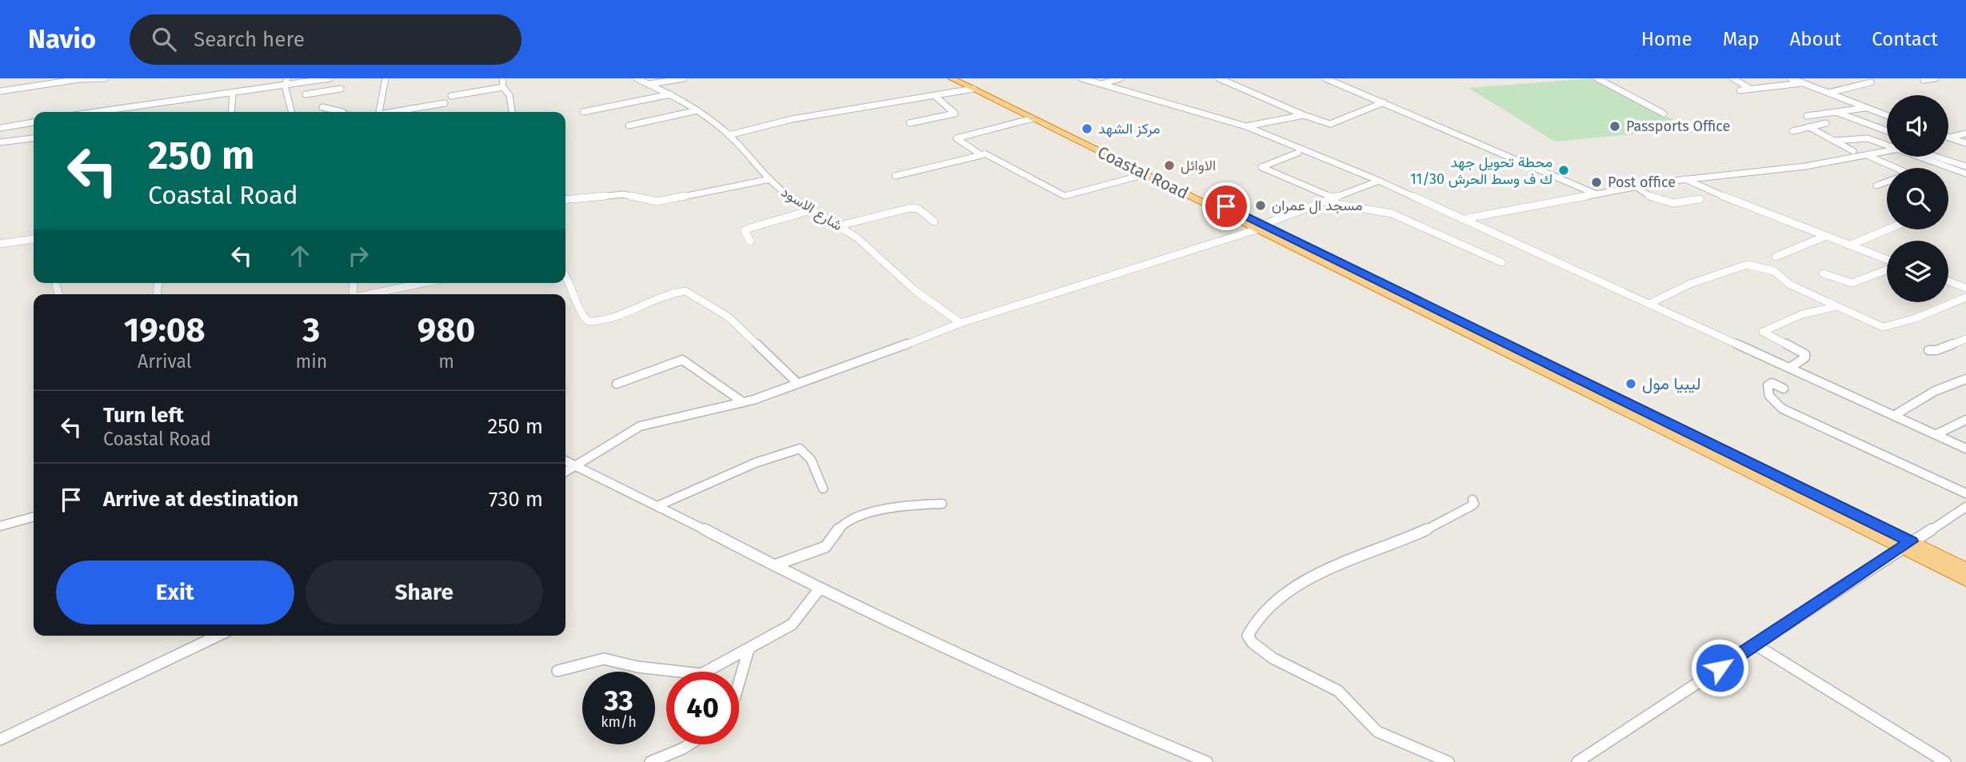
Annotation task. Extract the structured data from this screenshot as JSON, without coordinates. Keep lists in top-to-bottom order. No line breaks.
{"streets":{"highway":["Coastal Road"],"street":["شارع الاسود"]},"places":["Passports Office","مركز الشهد","الاوائل","محطة تحويل جهد 11/30 ك ف وسط الحرش","Post office","مسجد ال عمران","ليبيا مول"],"page":{"header":"Navio","search":"Search here","nav":["Home","Map","About","Contact"],"turn":["250 m","Coastal Road"],"eta":["19:08","Arrival","3","min","980","m"],"list":[{"name":"Turn left","note":"Coastal Road","value":"250 m"},{"name":"Arrive at destination","value":"730 m"}],"buttons":["Exit","Share"],"speed":"33 km/h","limit":"40"}}
